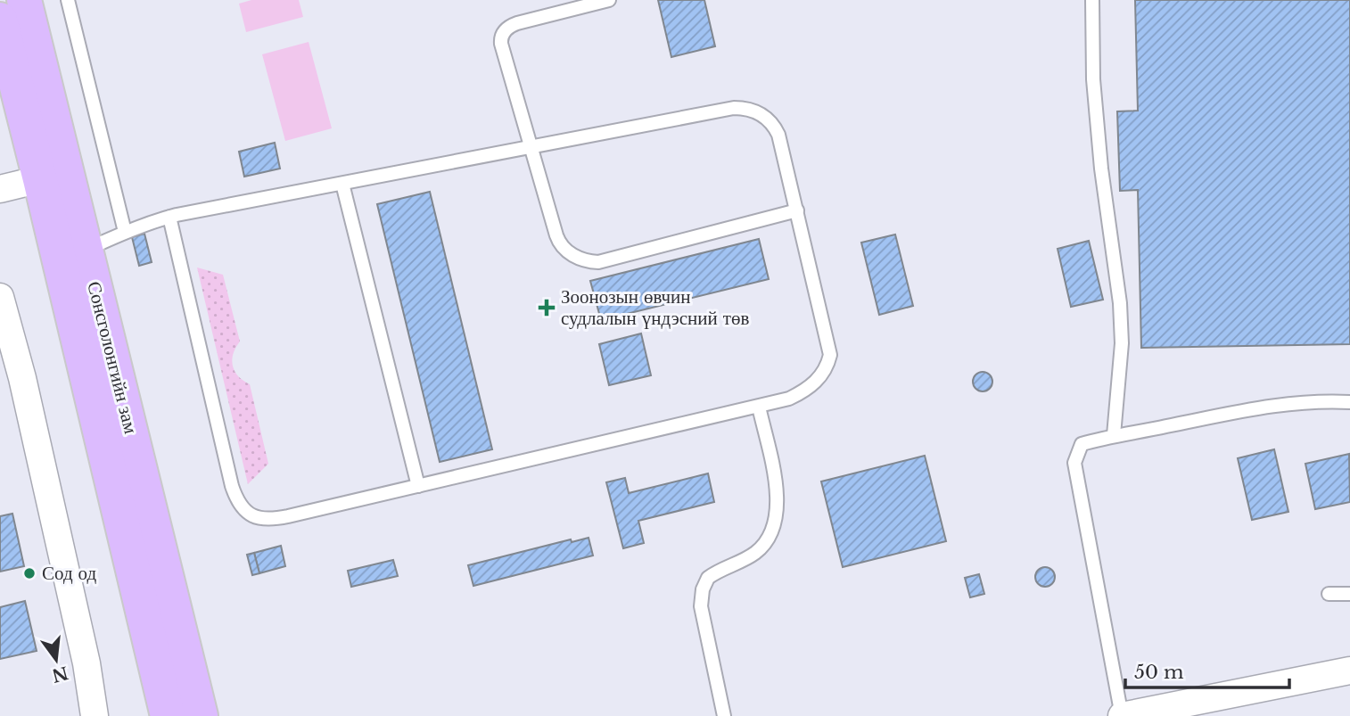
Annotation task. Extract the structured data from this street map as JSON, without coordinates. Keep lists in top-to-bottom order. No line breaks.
{"streets":{"main road":["Сонсголонгийн зам"]},"places":{"health":["Зоонозын өвчин судлалын үндэсний төв"],"other":["Сод од"]},"scale_bar":"50 m","north":"bottom"}
